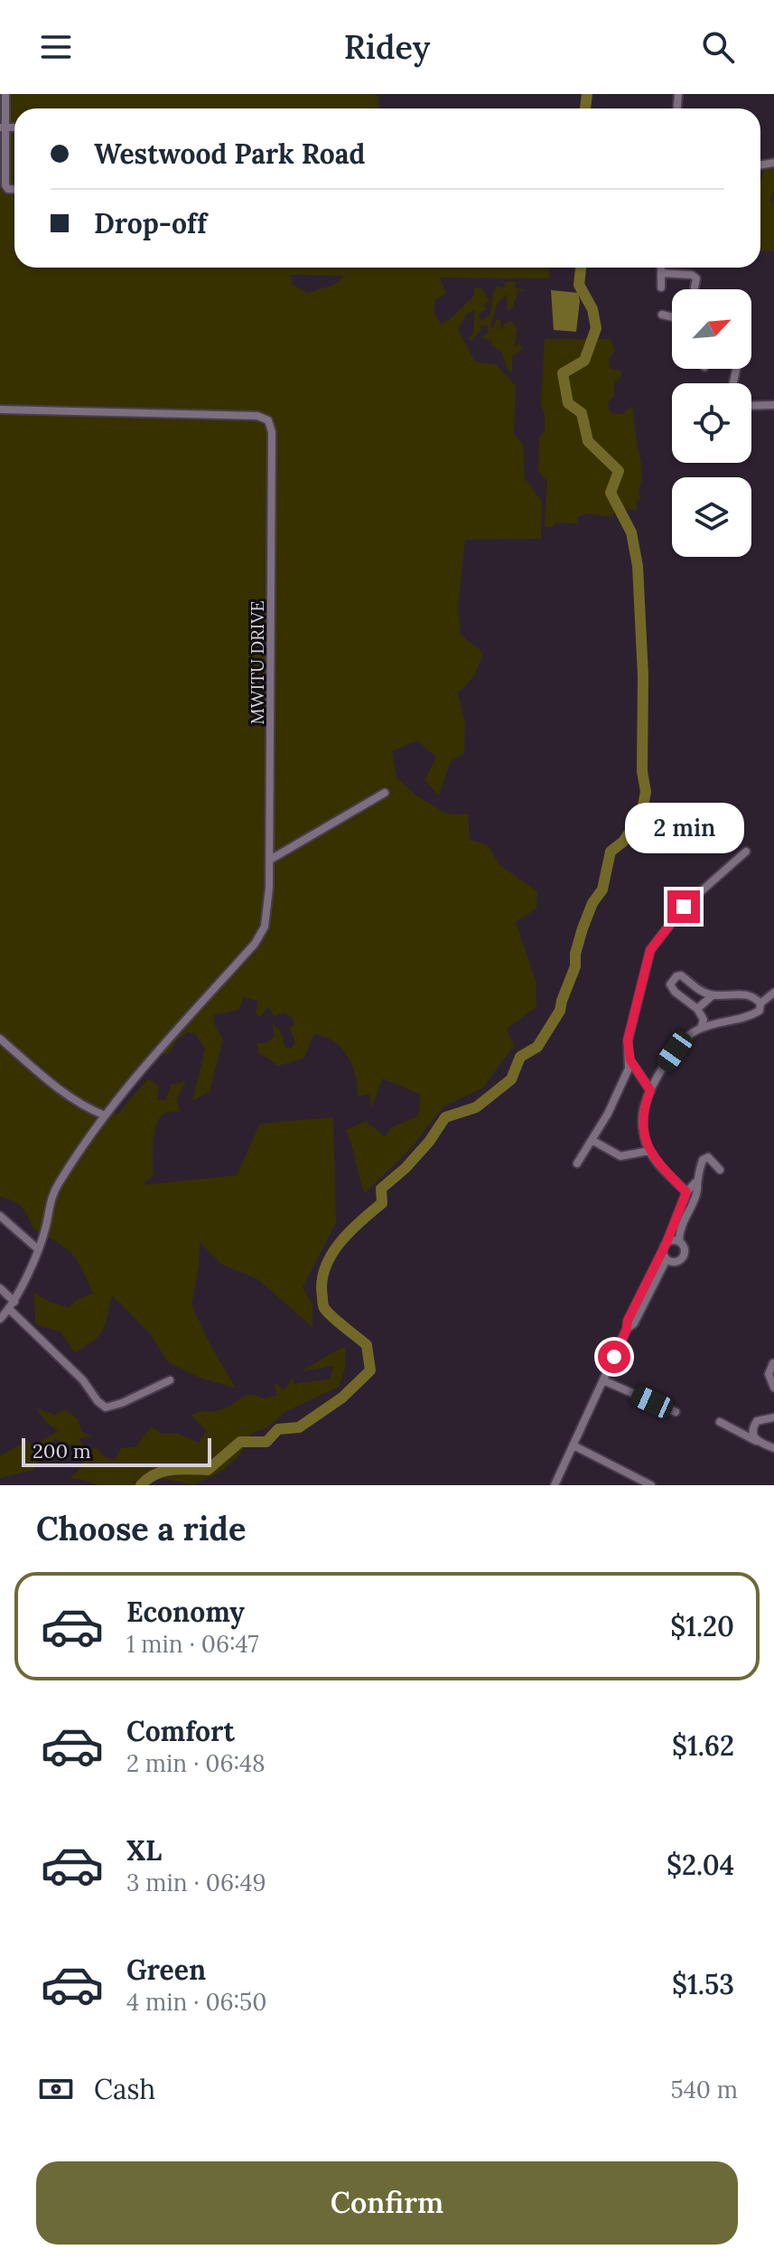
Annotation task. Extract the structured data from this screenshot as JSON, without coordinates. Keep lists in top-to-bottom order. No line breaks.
{"streets":{"street":["MWITU DRIVE"]},"scale_bar":"200 m","north":"top right","page":{"header":"Ridey","banner":["Westwood Park Road","Drop-off"],"bubble":"2 min","scale":"200 m","heading":"Choose a ride","list":[{"name":"Economy","note":"1 min · 06:47","value":"$1.20"},{"name":"Comfort","note":"2 min · 06:48","value":"$1.62"},{"name":"XL","note":"3 min · 06:49","value":"$2.04"},{"name":"Green","note":"4 min · 06:50","value":"$1.53"}],"pay":["Cash","540 m"],"buttons":"Confirm"}}
